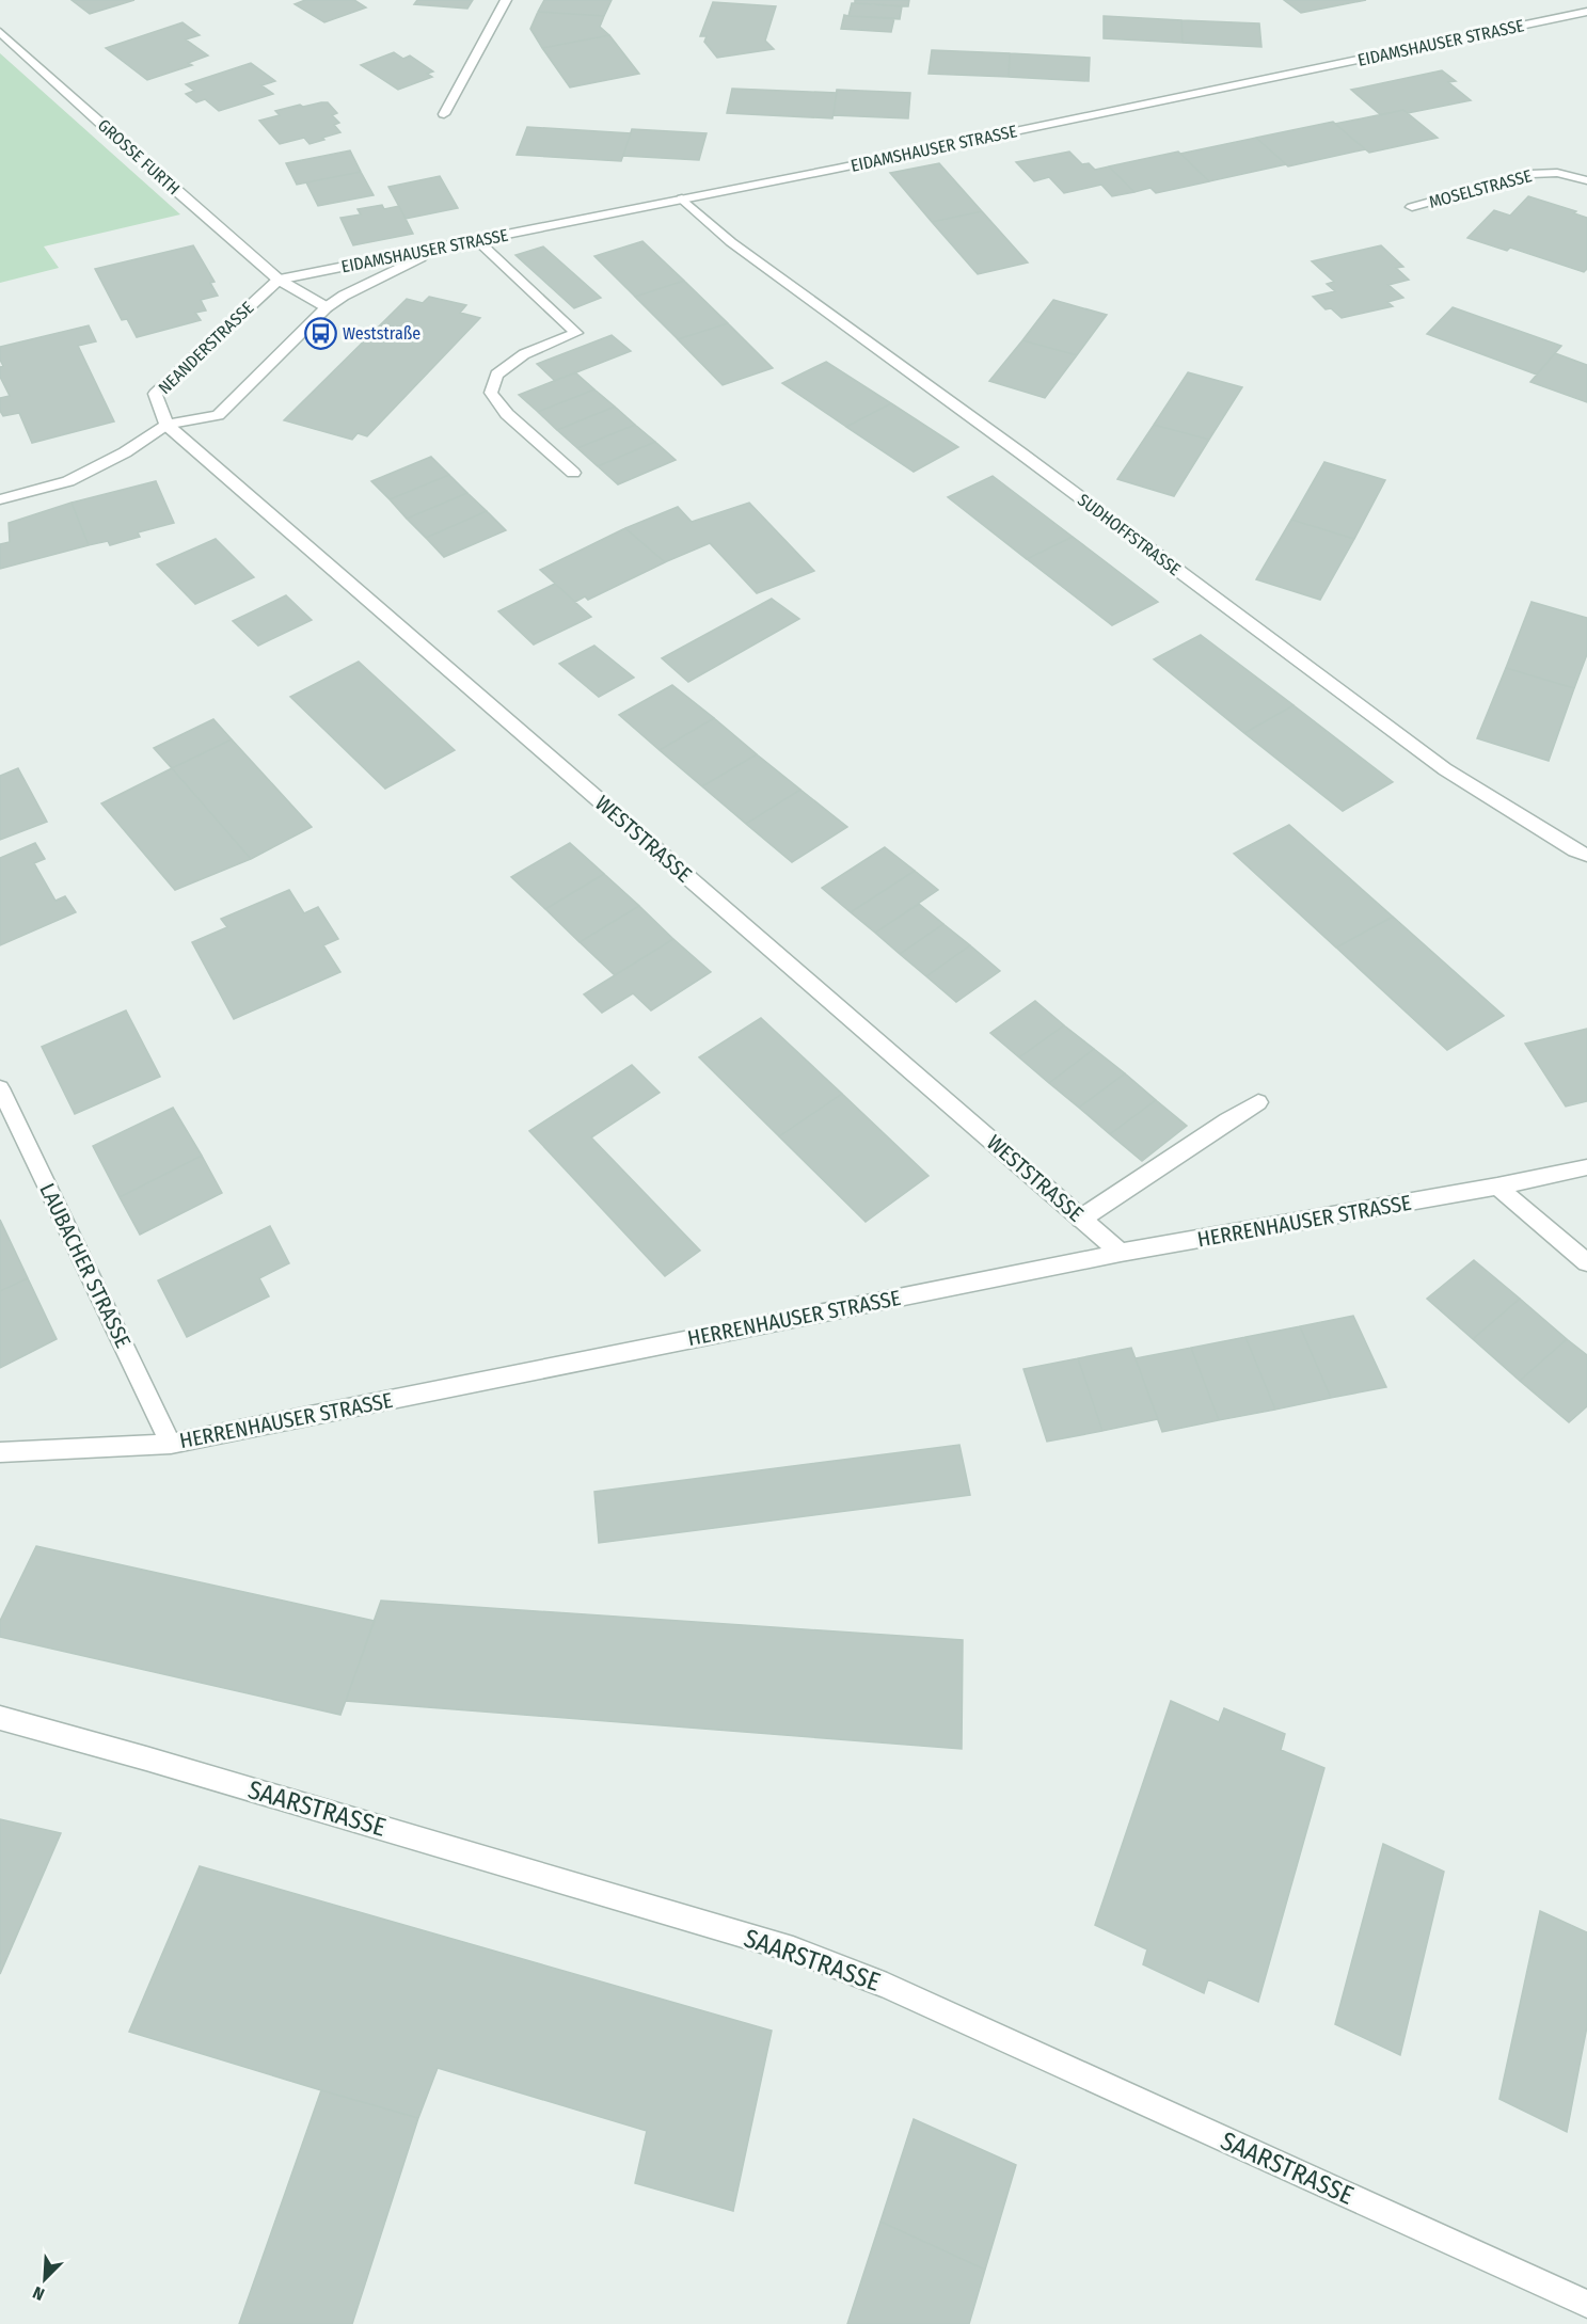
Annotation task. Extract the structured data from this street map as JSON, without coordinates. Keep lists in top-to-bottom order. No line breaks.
{"streets":{"street":["EIDAMSHAUSER STRASSE","GROSSE FURTH","MOSELSTRASSE","NEANDERSTRASSE","SUDHOFFSTRASSE","WESTSTRASSE","HERRENHAUSER STRASSE","LAUBACHER STRASSE","SAARSTRASSE"]},"crossings":[["EIDAMSHAUSER STRASSE","GROSSE FURTH"],["EIDAMSHAUSER STRASSE","NEANDERSTRASSE"],["EIDAMSHAUSER STRASSE","SUDHOFFSTRASSE"],["GROSSE FURTH","NEANDERSTRASSE"],["NEANDERSTRASSE","WESTSTRASSE"],["WESTSTRASSE","HERRENHAUSER STRASSE"],["HERRENHAUSER STRASSE","LAUBACHER STRASSE"]],"places":{"bus stop":["Weststraße"]},"north":"bottom left"}
